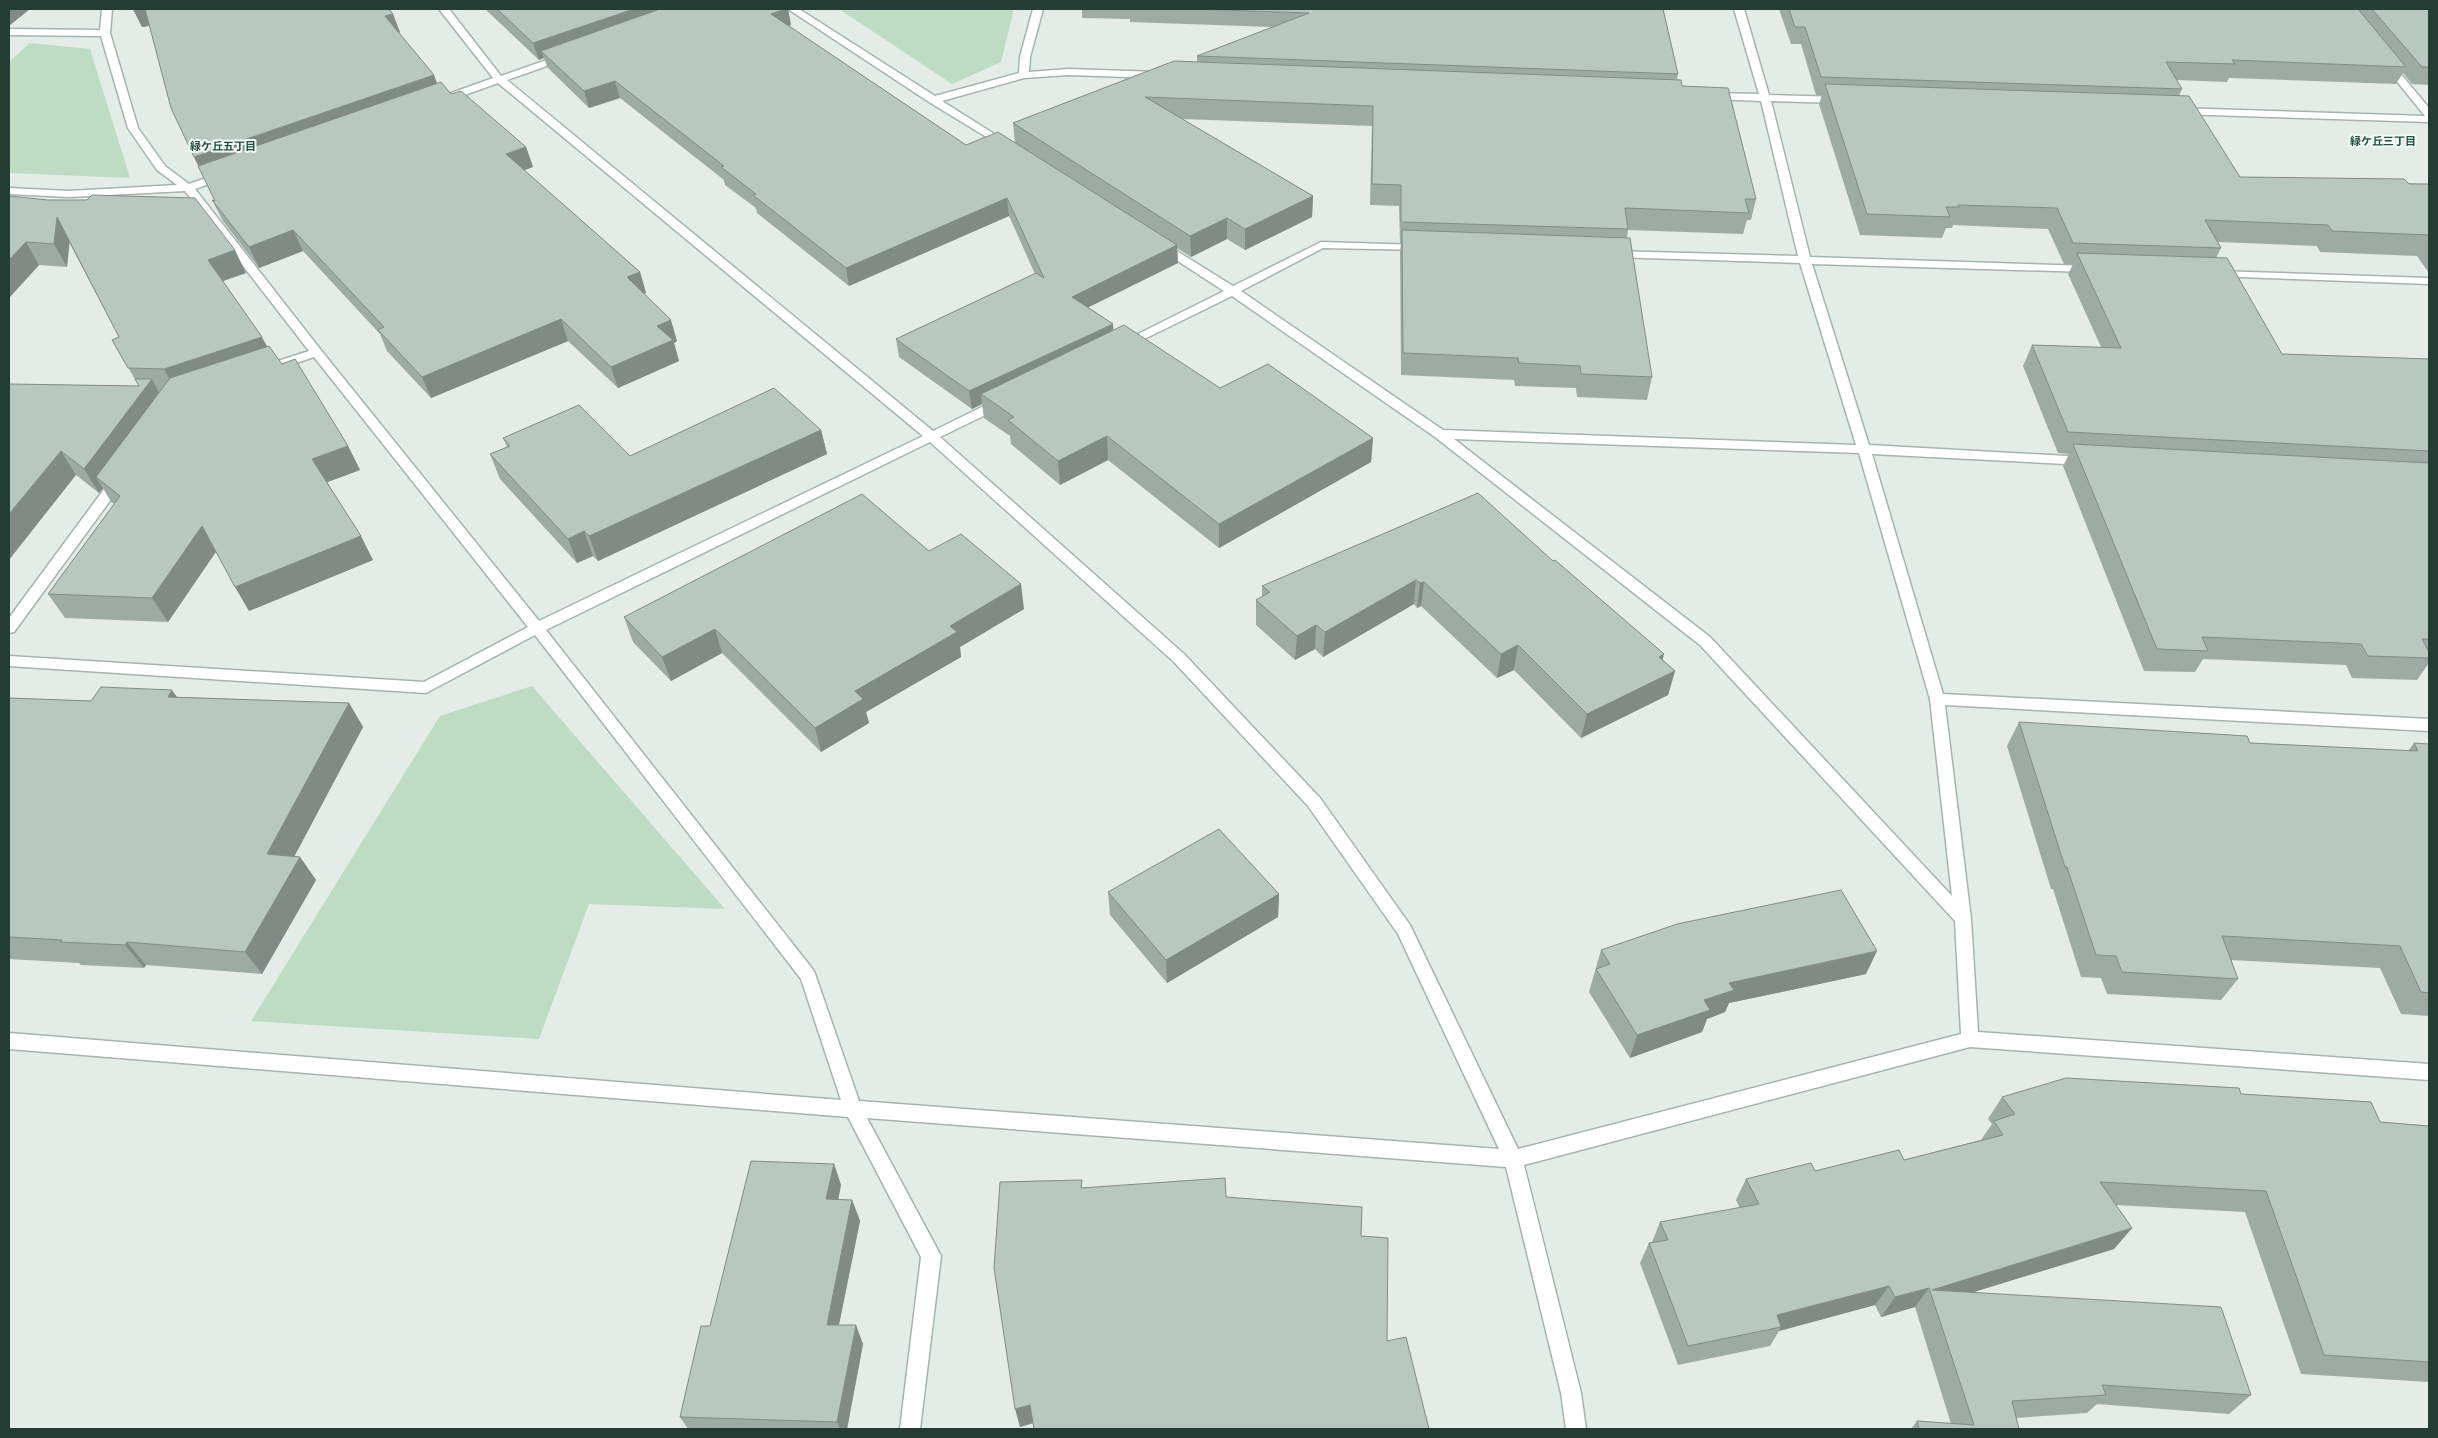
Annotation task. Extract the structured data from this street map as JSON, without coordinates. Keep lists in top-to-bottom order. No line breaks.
{"districts":["緑ケ丘三丁目","緑ケ丘五丁目"]}
